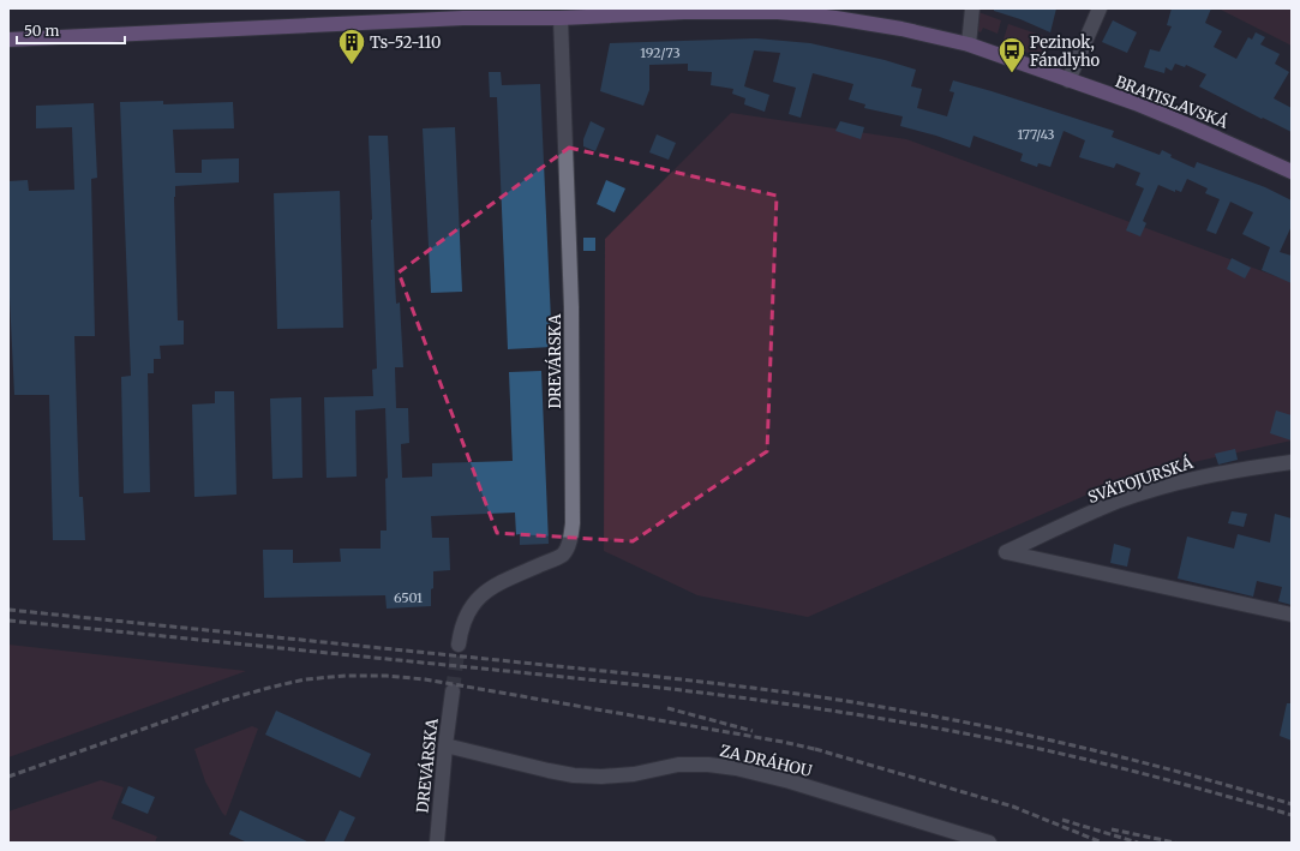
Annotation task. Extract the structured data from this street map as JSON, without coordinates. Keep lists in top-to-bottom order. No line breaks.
{"streets":{"main road":["BRATISLAVSKÁ"],"street":["DREVÁRSKA","SVÄTOJURSKÁ","ZA DRÁHOU"]},"crossings":[["BRATISLAVSKÁ","DREVÁRSKA"],["DREVÁRSKA","ZA DRÁHOU"]],"places":{"building":["Ts-52-110"],"bus stop":["Pezinok, Fándlyho"]},"house_numbers":["192/73","177/43","6501"],"scale_bar":"50 m"}
